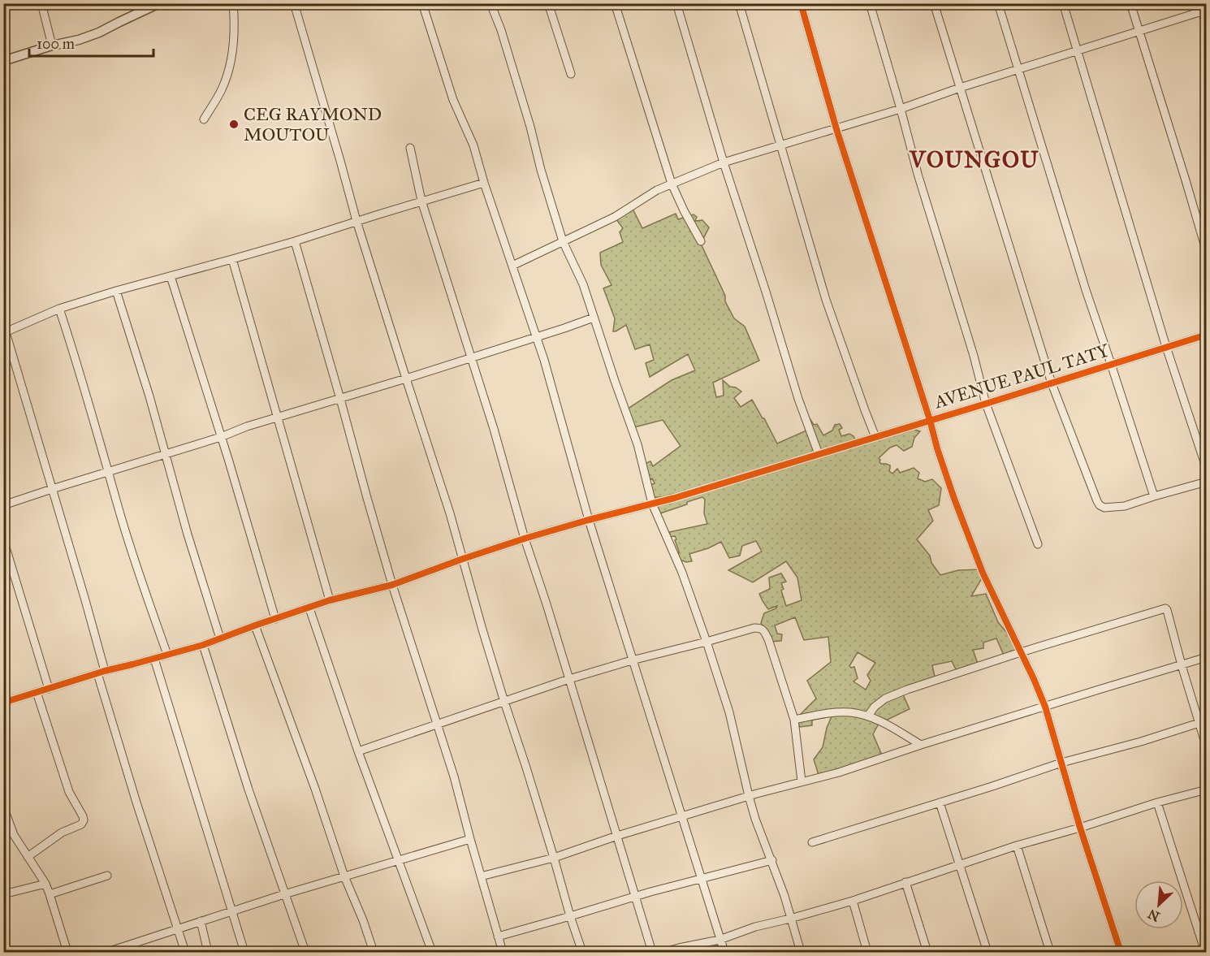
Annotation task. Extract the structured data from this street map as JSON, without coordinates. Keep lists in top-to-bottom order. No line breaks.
{"streets":{"street":["AVENUE PAUL TATY"]},"districts":["VOUNGOU"],"places":["CEG RAYMOND MOUTOU"],"scale_bar":"100 m","north":"bottom left"}
